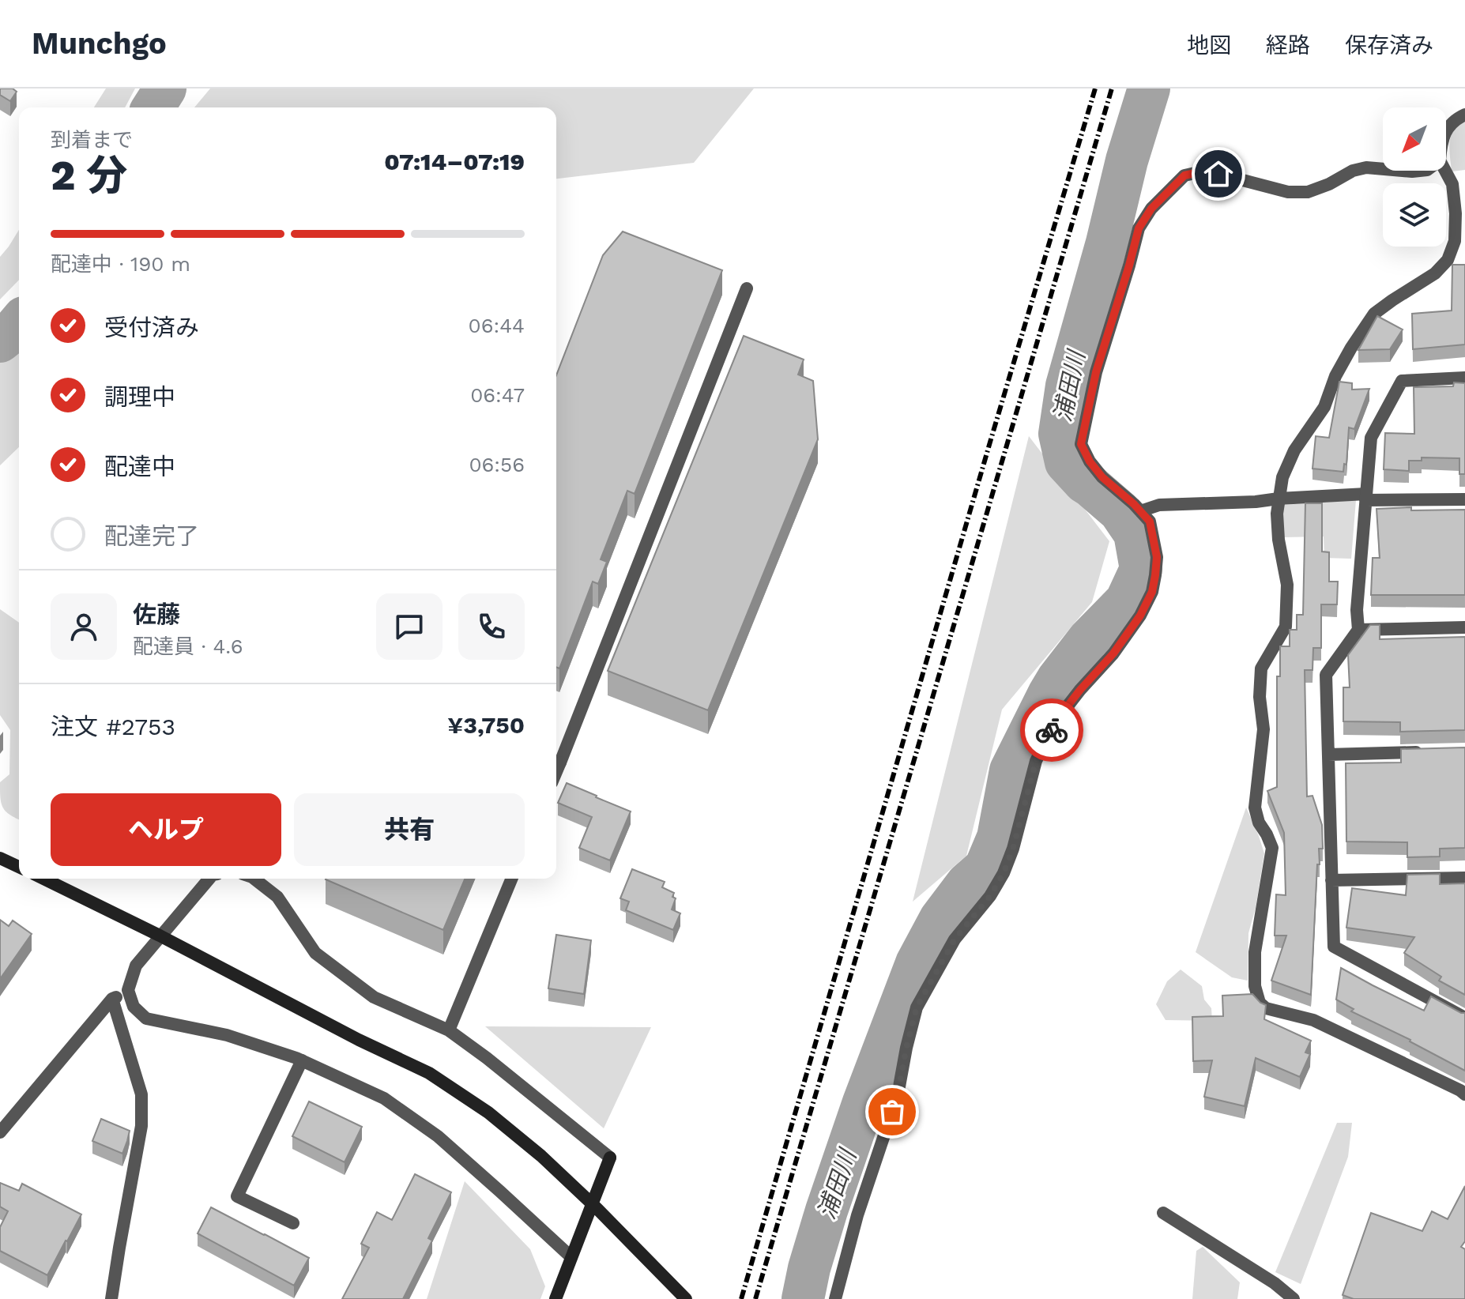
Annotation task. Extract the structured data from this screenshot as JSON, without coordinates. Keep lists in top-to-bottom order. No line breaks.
{"water":["浦田川"],"north":"bottom left","page":{"header":"Munchgo","nav":["地図","経路","保存済み"],"heading":["2 分","到着まで","07:14–07:19"],"panel":["佐藤","配達員 · 4.6","注文 #2753","¥3,750"],"bar":"配達中 · 190 m","list":[["受付済み","06:44"],["調理中","06:47"],["配達中","06:56"],"配達完了"],"buttons":["ヘルプ","共有"]}}
